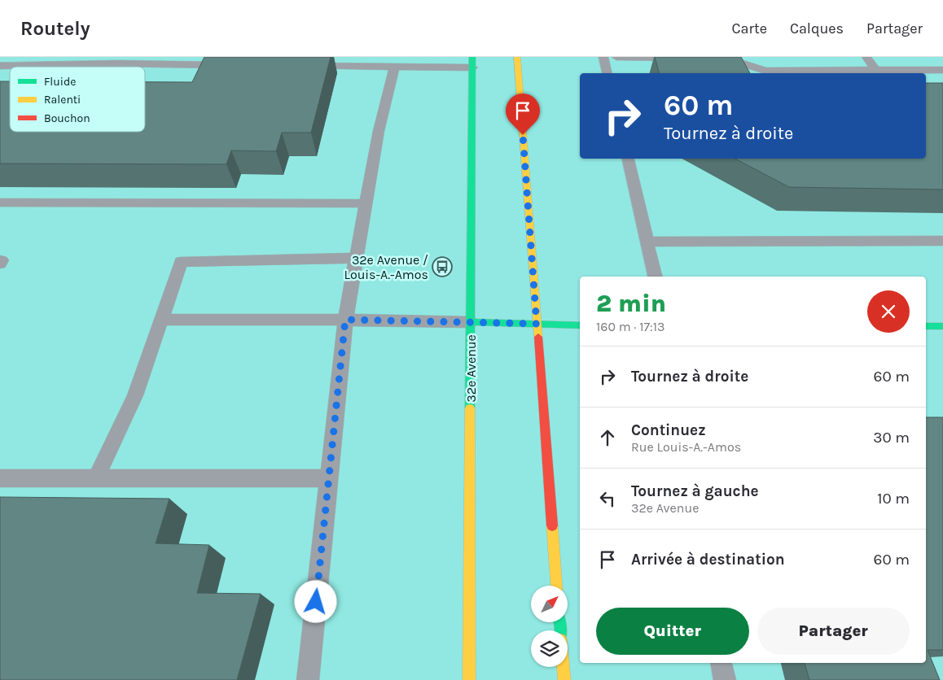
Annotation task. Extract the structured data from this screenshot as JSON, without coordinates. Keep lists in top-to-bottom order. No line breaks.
{"streets":{"street":["32e Avenue"]},"places":{"bus stop":["32e Avenue / Louis-A.-Amos"]},"legend":["Fluide","Ralenti","Bouchon"],"north":"top right","page":{"header":"Routely","nav":["Carte","Calques","Partager"],"turn":["60 m","Tournez à droite"],"heading":["2 min","160 m · 17:13"],"list":[{"name":"Tournez à droite","value":"60 m"},{"name":"Continuez","note":"Rue Louis-A.-Amos","value":"30 m"},{"name":"Tournez à gauche","note":"32e Avenue","value":"10 m"},{"name":"Arrivée à destination","value":"60 m"}],"buttons":["Quitter","Partager"]}}
